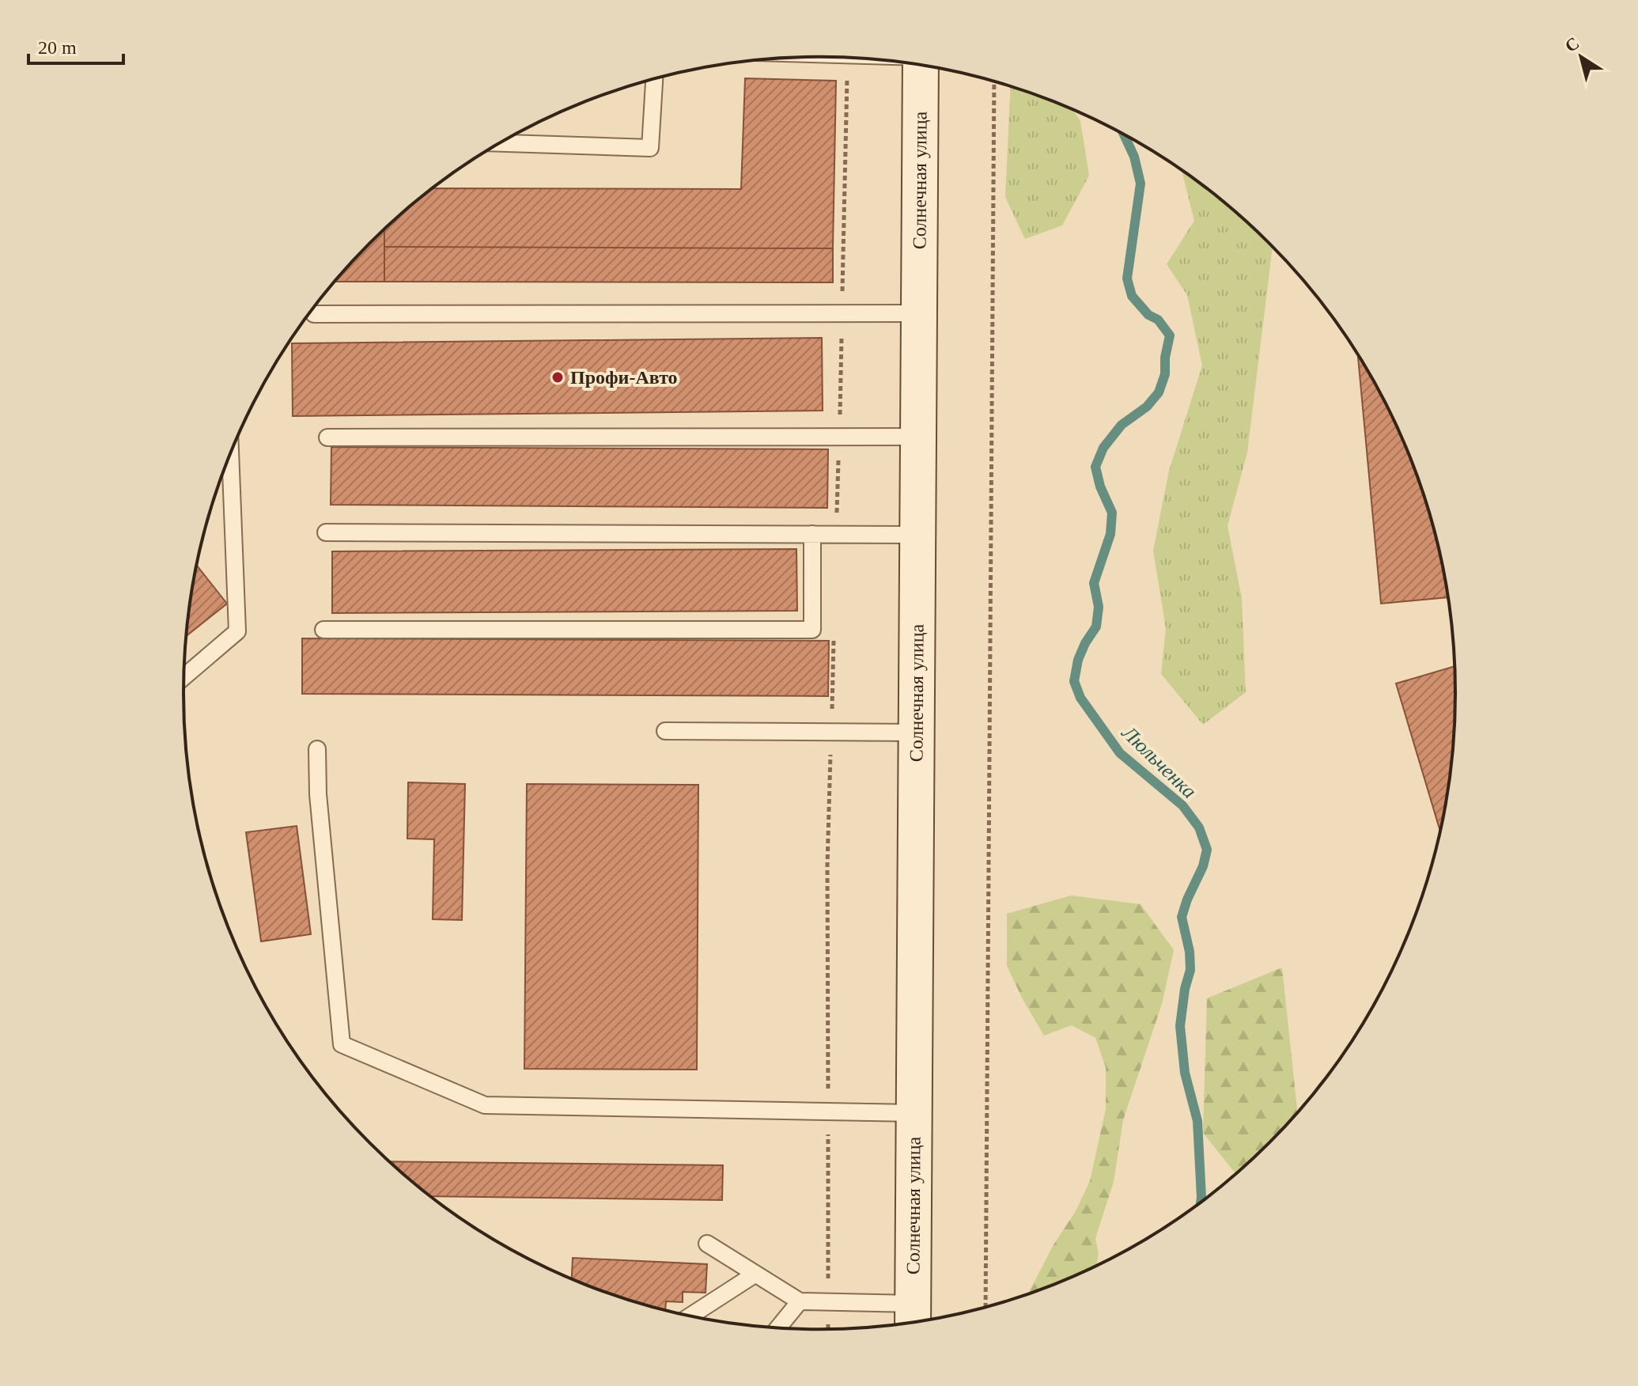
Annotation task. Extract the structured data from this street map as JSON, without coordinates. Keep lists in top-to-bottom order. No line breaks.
{"streets":{"main road":["Солнечная улица"]},"water":["Люльченка"],"places":["Профи-Авто"],"scale_bar":"20 m","north":"top left"}
